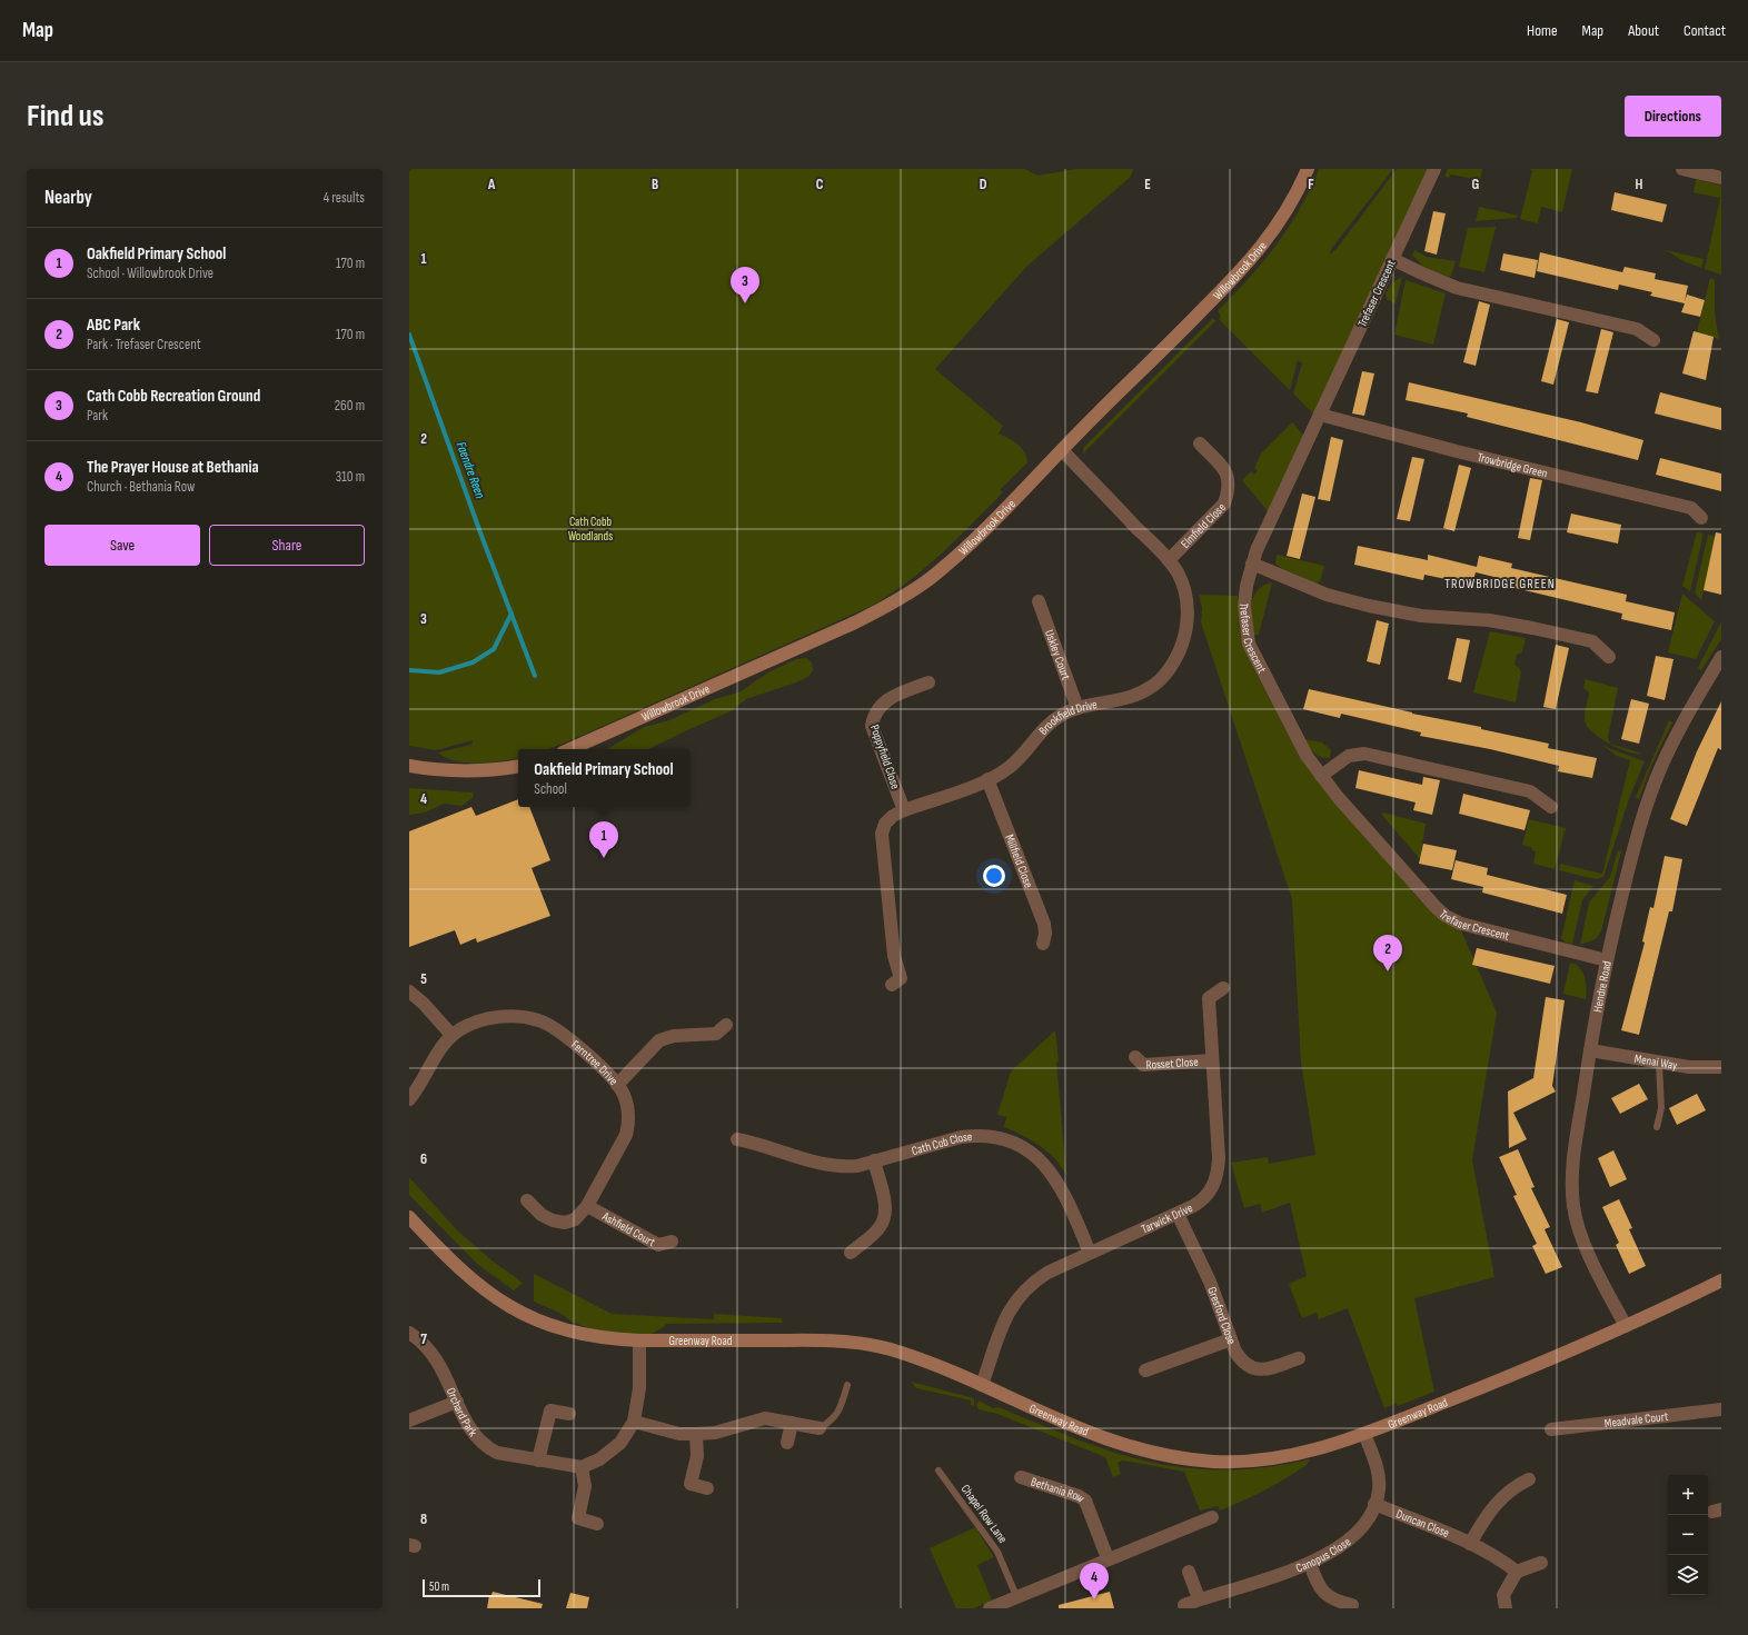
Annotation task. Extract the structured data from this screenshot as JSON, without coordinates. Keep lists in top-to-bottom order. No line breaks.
{"streets":{"street":["Willowbrook Drive","Trefaser Crescent","Trowbridge Green","Elmfield Close","Uskley Court","Brookfield Drive","Poppyfield Close","Millfield Close","Hendre Road","Rosset Close","Menai Way","Ferntree Drive","Cath Cob Close","Tarwick Drive","Ashfield Court","Gresford Close","Greenway Road","Orchard Park","Meadvale Court","Bethania Row","Duncan Close","Canopus Close"],"lane":["Chapel Row Lane"]},"crossings":[["Willowbrook Drive","Brookfield Drive"],["Trefaser Crescent","Trowbridge Green"],["Trefaser Crescent","Hendre Road"],["Elmfield Close","Brookfield Drive"],["Uskley Court","Brookfield Drive"],["Brookfield Drive","Poppyfield Close"],["Brookfield Drive","Millfield Close"],["Hendre Road","Menai Way"],["Hendre Road","Greenway Road"],["Rosset Close","Tarwick Drive"],["Ferntree Drive","Ashfield Court"],["Cath Cob Close","Tarwick Drive"],["Tarwick Drive","Gresford Close"],["Tarwick Drive","Greenway Road"],["Greenway Road","Canopus Close"],["Duncan Close","Canopus Close"]],"districts":["TROWBRIDGE GREEN"],"water":["Faendre Reen"],"parks":["Cath Cobb Woodlands"],"scale_bar":"50 m","page":{"header":"Map","nav":["Home","Map","About","Contact"],"buttons":["Directions",["Save","Share"]],"title":"Find us","heading":["Nearby","4 results"],"list":[{"mark":"1","name":"Oakfield Primary School","note":"School · Willowbrook Drive","value":"170 m"},{"mark":"2","name":"ABC Park","note":"Park · Trefaser Crescent","value":"170 m"},{"mark":"3","name":"Cath Cobb Recreation Ground","note":"Park","value":"260 m"},{"mark":"4","name":"The Prayer House at Bethania","note":"Church · Bethania Row","value":"310 m"}],"pins":["3","1","2","4"],"popup":["Oakfield Primary School","School"],"map_buttons":["+","−"],"scale":"50 m"},"grid":{"columns":["A","B","C","D","E","F","G","H"],"rows":["1","2","3","4","5","6","7","8"]}}
